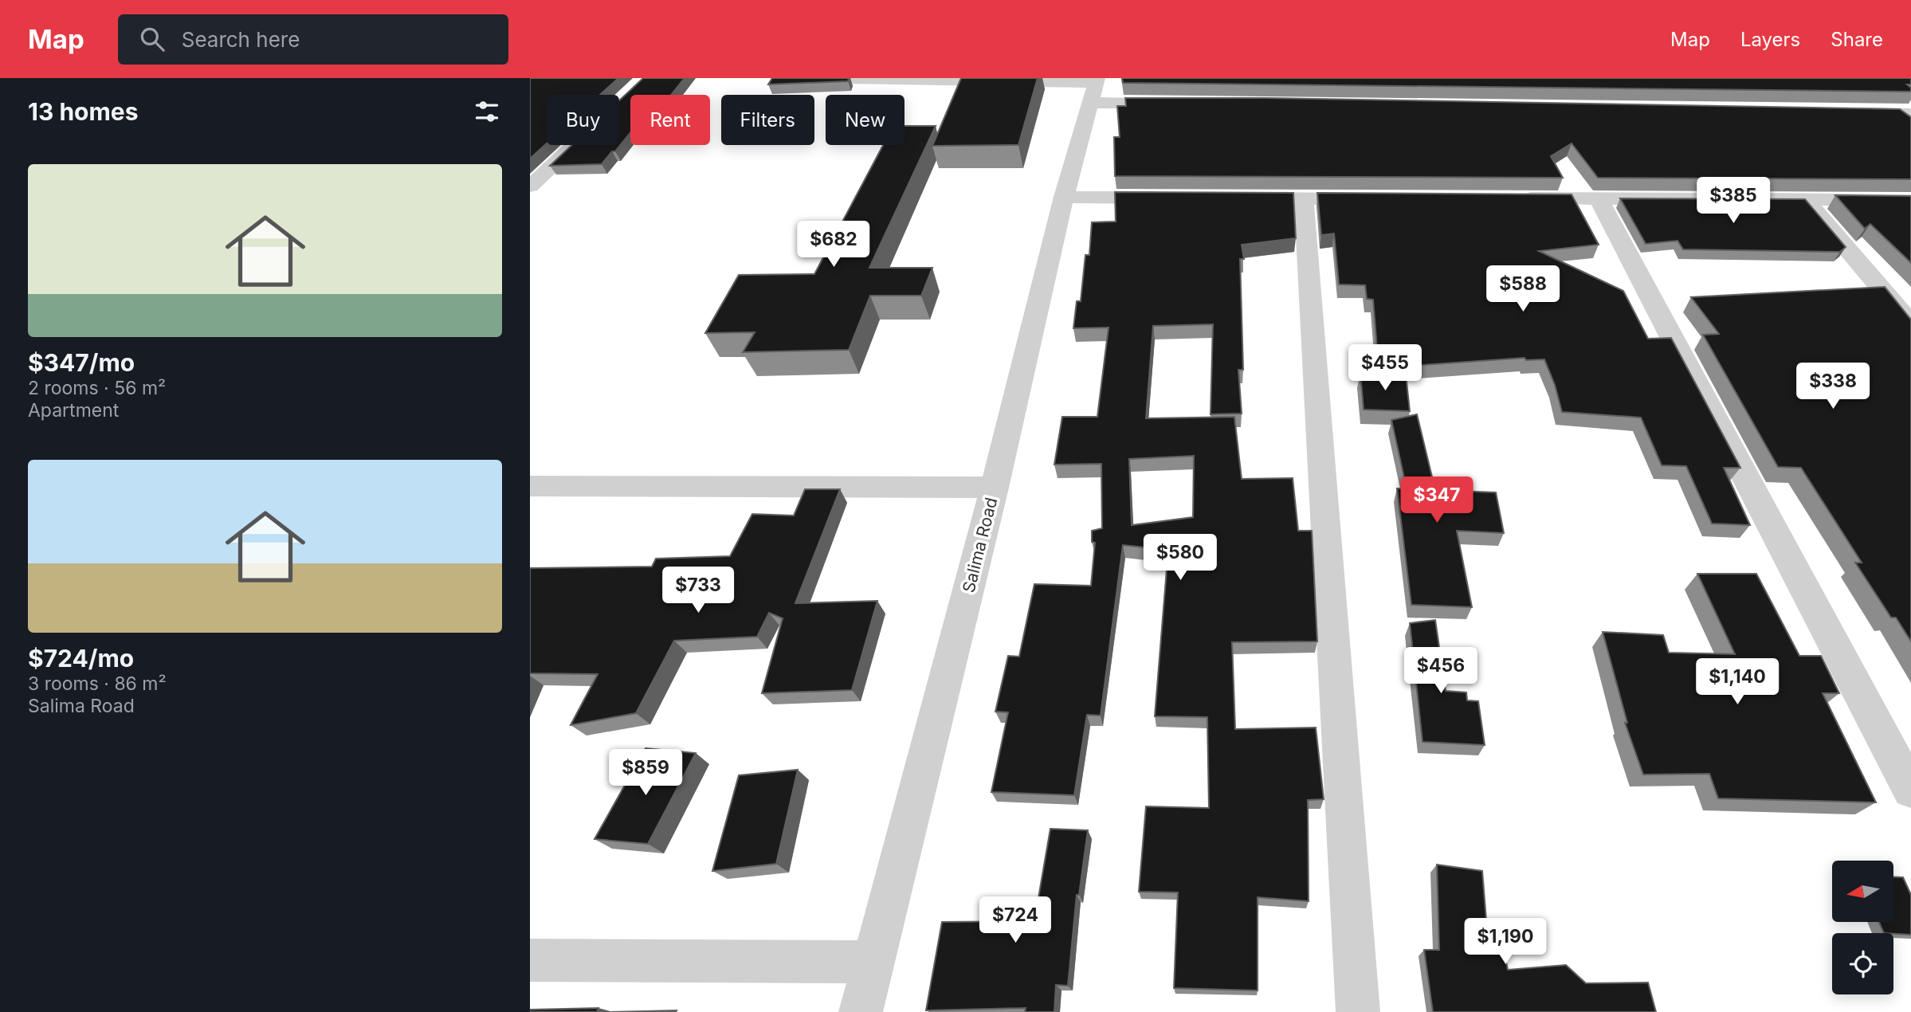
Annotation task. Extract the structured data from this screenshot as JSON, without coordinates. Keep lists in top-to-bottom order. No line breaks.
{"streets":{"street":["Salima Road"]},"north":"left","page":{"header":"Map","search":"Search here","nav":["Map","Layers","Share"],"heading":"13 homes","chip":["Buy","Rent","Filters","New"],"list":[{"name":"$347/mo","note":"2 rooms · 56 m² · Apartment"},{"name":"$724/mo","note":"3 rooms · 86 m² · Salima Road"}],"price":["$385","$682","$588","$455","$338","$347","$580","$733","$456","$1,140","$859","$724","$1,190"]}}
